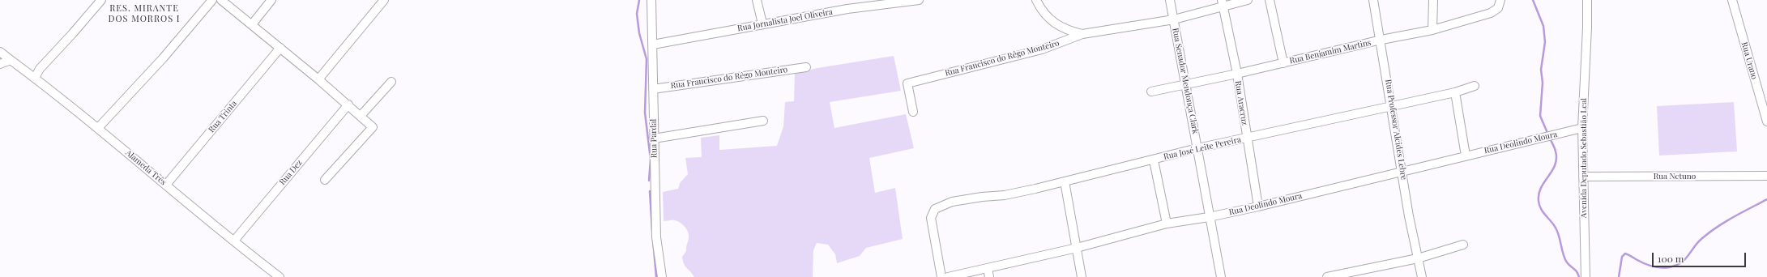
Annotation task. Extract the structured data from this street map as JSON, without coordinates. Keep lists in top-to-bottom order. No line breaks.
{"streets":{"street":["Rua Jornalista Joel Oliveira","Rua Benjamim Martins","Rua Francisco do Rêgo Monteiro","Rua Urano","Rua Senador Mendonça Clark","Rua Aracruz","Rua Trinta","Rua Professor Alcides Lebre","Rua Pardal","Rua Deolindo Moura","Rua José Leite Pereira","Avenida Deputado Sebastião Leal","Alameda Três","Rua Dez","Rua Netuno"]},"crossings":[["Rua Jornalista Joel Oliveira","Rua Pardal"],["Rua Benjamim Martins","Rua Senador Mendonça Clark"],["Rua Benjamim Martins","Rua Aracruz"],["Rua Benjamim Martins","Rua Professor Alcides Lebre"],["Rua Francisco do Rêgo Monteiro","Rua Senador Mendonça Clark"],["Rua Francisco do Rêgo Monteiro","Rua Aracruz"],["Rua Francisco do Rêgo Monteiro","Rua Pardal"],["Rua Senador Mendonça Clark","Rua Deolindo Moura"],["Rua Senador Mendonça Clark","Rua José Leite Pereira"],["Rua Aracruz","Rua Deolindo Moura"],["Rua Aracruz","Rua José Leite Pereira"],["Rua Trinta","Alameda Três"],["Rua Professor Alcides Lebre","Rua Deolindo Moura"],["Rua Professor Alcides Lebre","Rua José Leite Pereira"],["Rua Deolindo Moura","Avenida Deputado Sebastião Leal"],["Avenida Deputado Sebastião Leal","Rua Netuno"],["Alameda Três","Rua Dez"]],"districts":["RES. MIRANTE DOS MORROS I"],"scale_bar":"100 m"}
